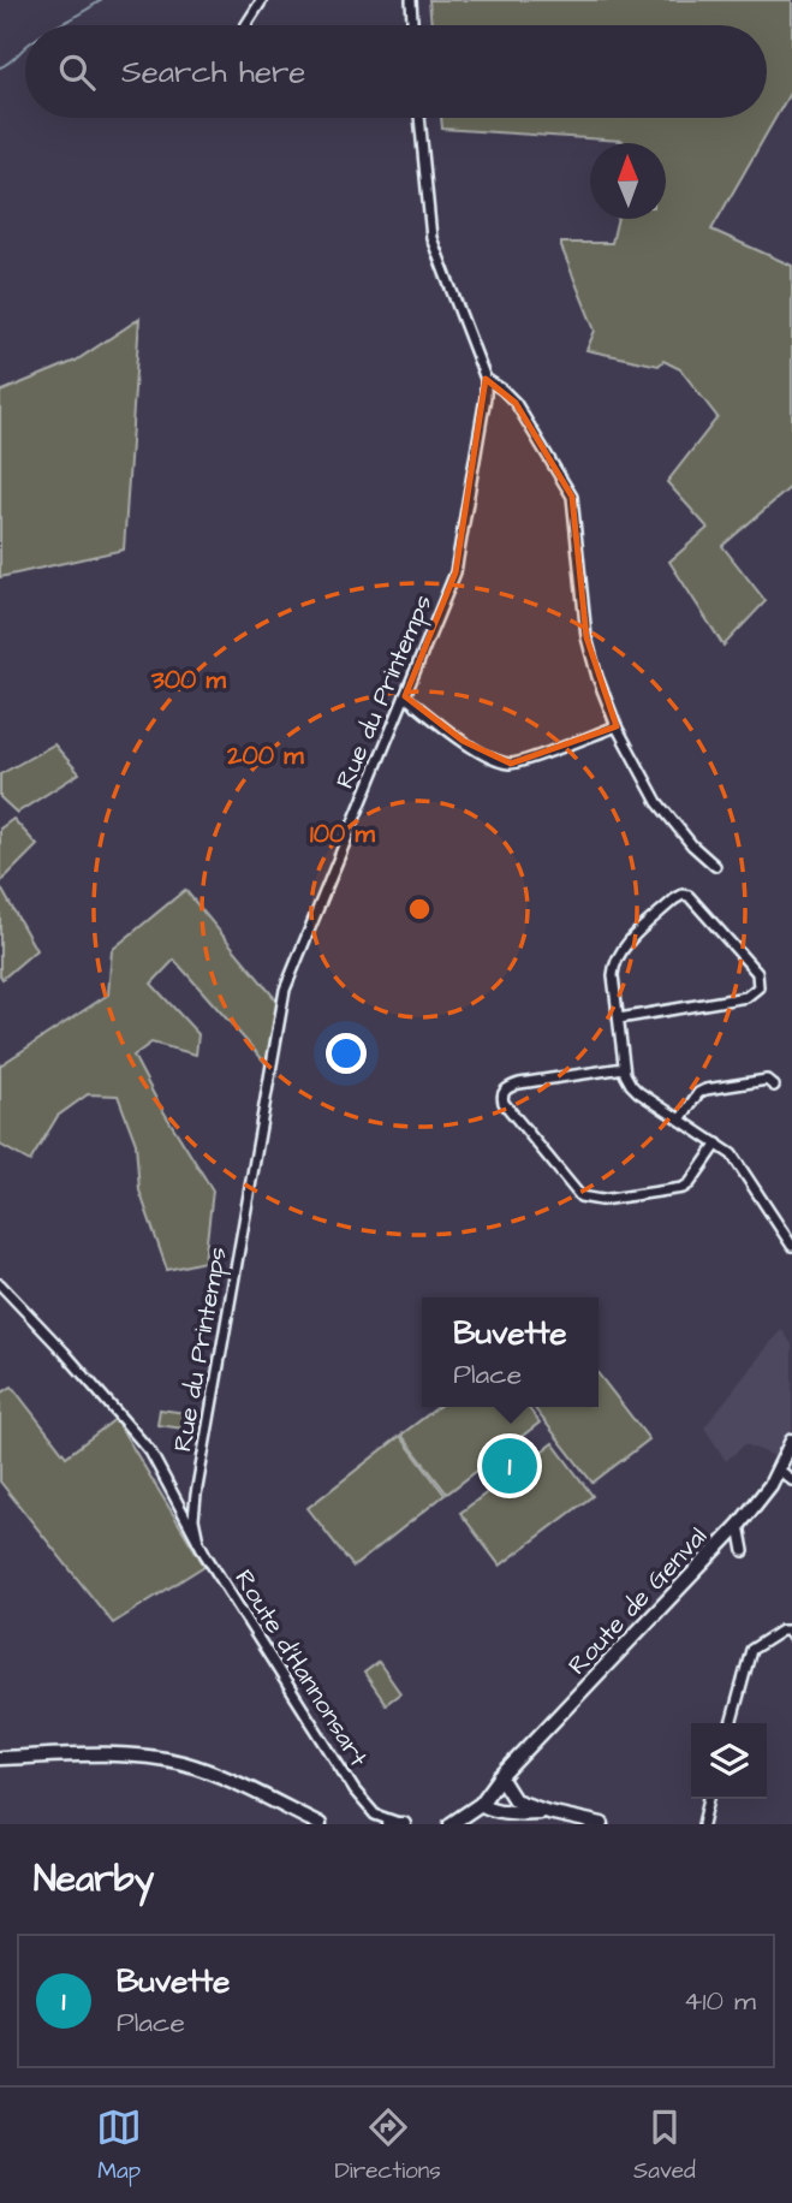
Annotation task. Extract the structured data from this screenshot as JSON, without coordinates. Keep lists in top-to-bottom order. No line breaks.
{"streets":{"main road":["Route de Genval"],"street":["Rue du Printemps","Route d'Hannonsart"]},"crossings":[["Rue du Printemps","Route d'Hannonsart"]],"north":"top","page":{"search":"Search here","popup":["Buvette","Place"],"pins":"1","heading":"Nearby","list":[{"mark":"1","name":"Buvette","note":"Place","value":"410 m"}],"nav":["Map","Directions","Saved"]},"rings":["300 m","200 m","100 m"]}
